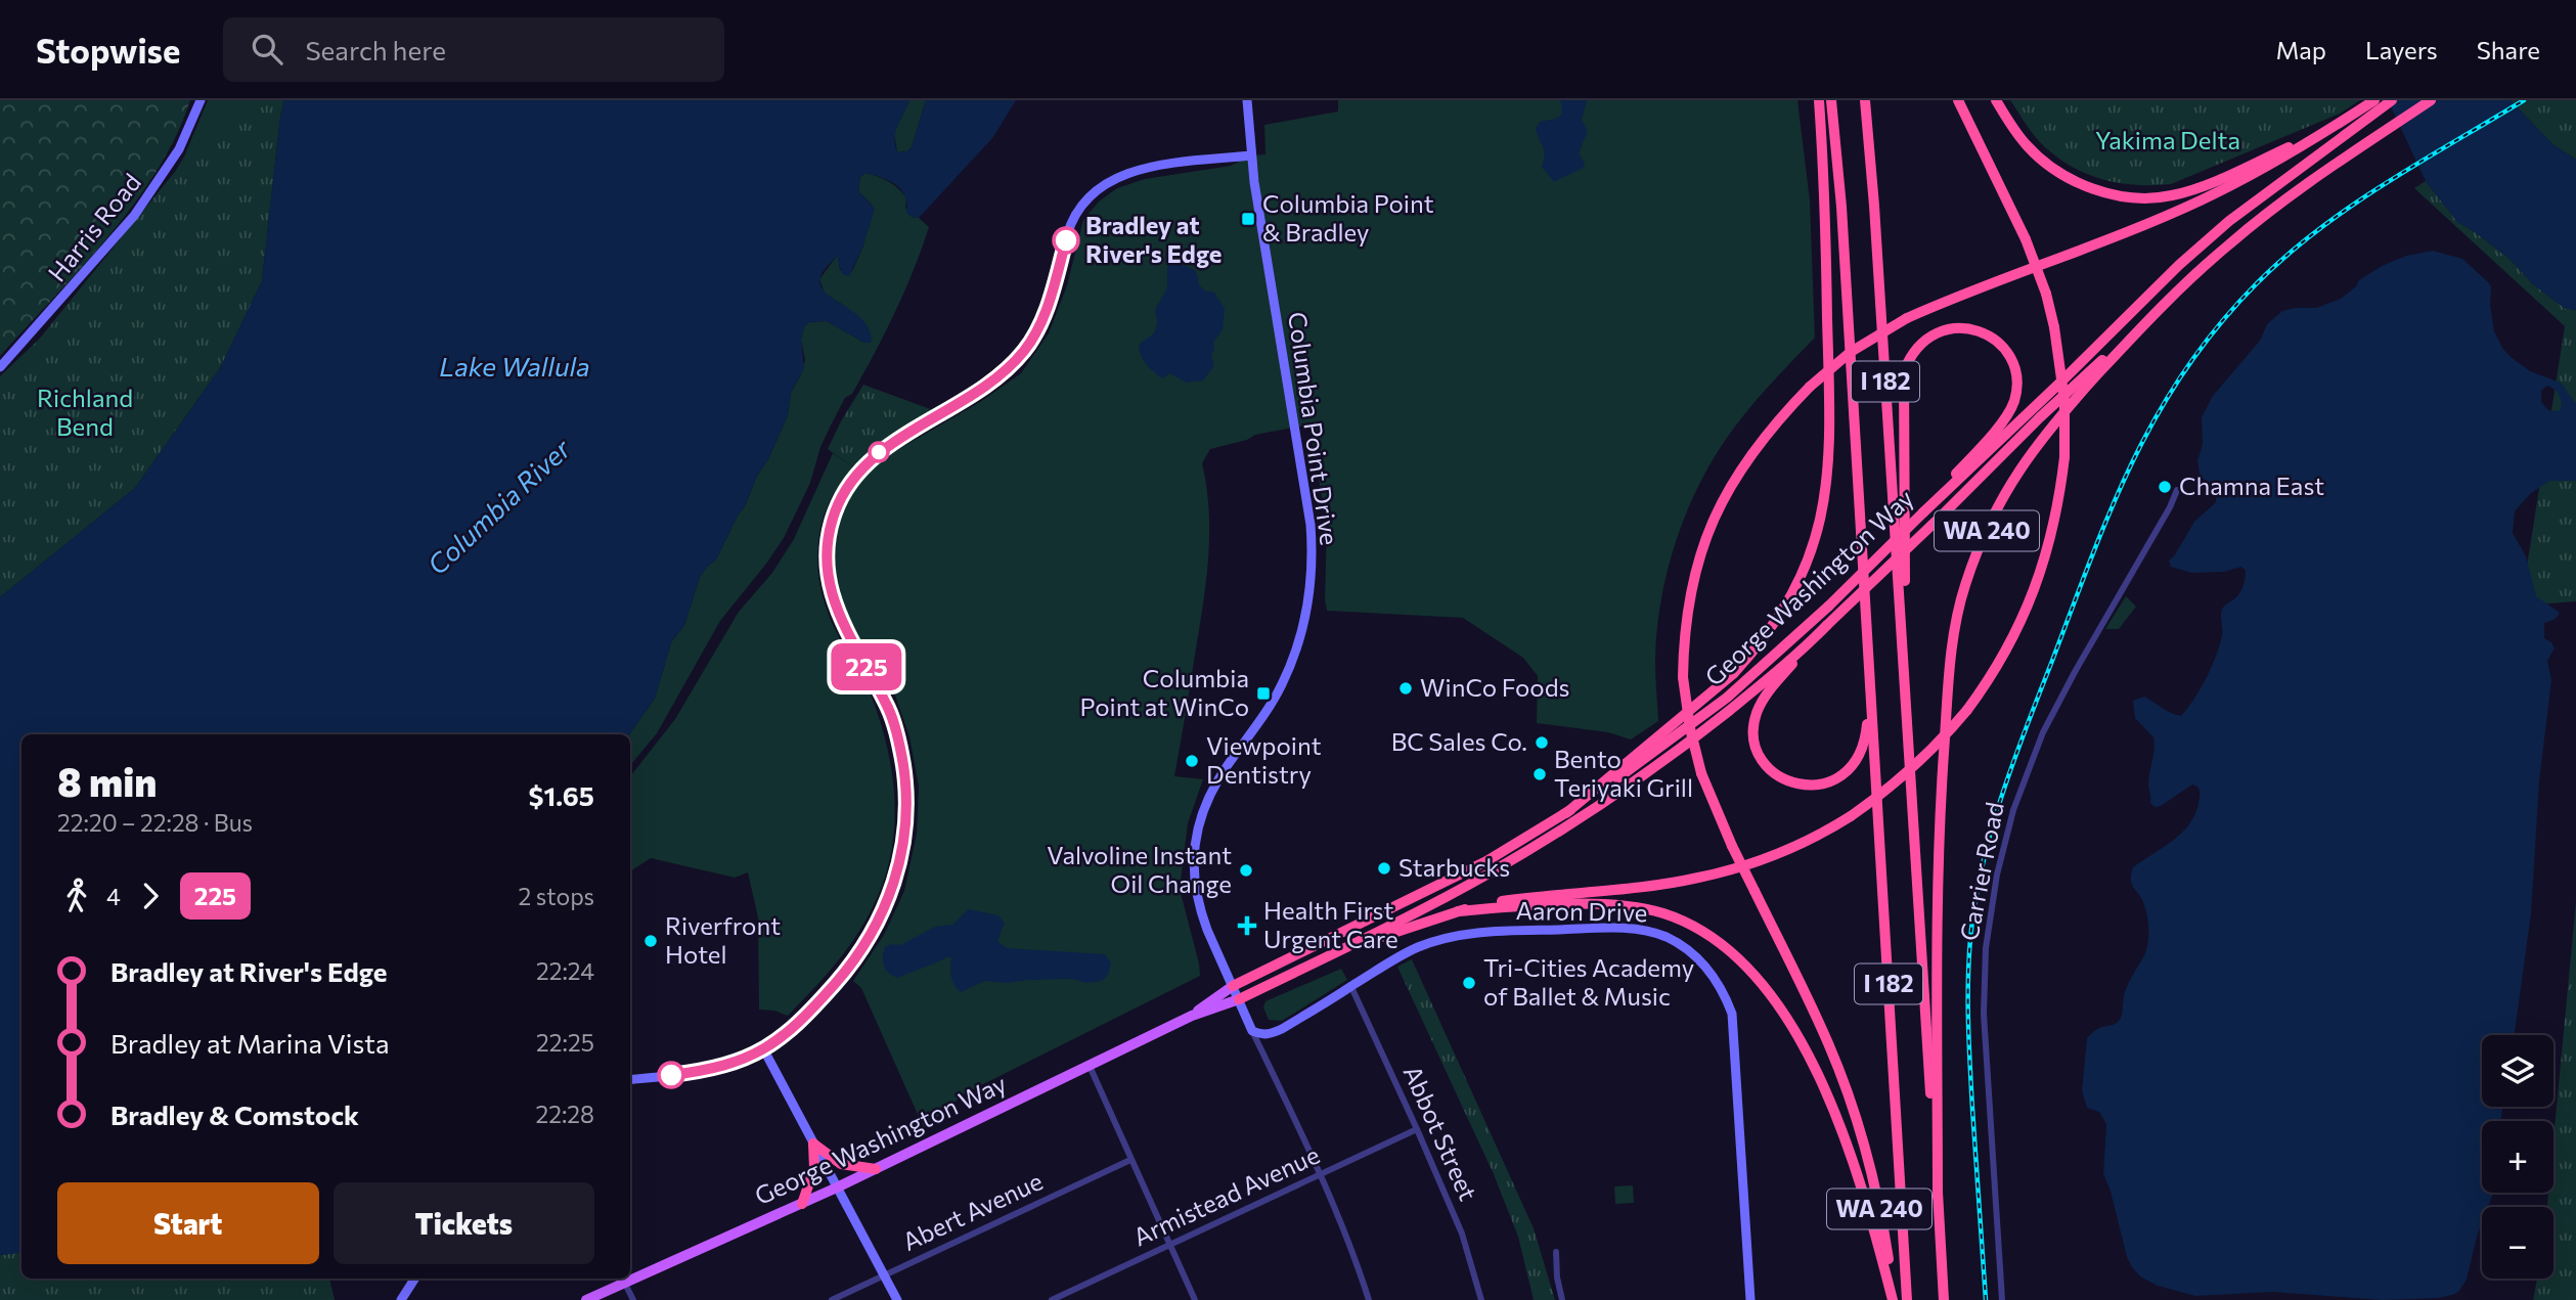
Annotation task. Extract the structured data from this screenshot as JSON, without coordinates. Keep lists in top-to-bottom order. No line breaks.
{"streets":{"highway":["I 182","WA 240","George Washington Way"],"street":["Harris Road","Columbia Point Drive","Carrier Road","Aaron Drive","Abbot Street","Armistead Avenue","Abert Avenue"]},"crossings":[["I 182","WA 240"],["Columbia Point Drive","George Washington Way"],["WA 240","George Washington Way"],["Aaron Drive","Abbot Street"],["Abbot Street","Armistead Avenue"]],"water":["Lake Wallula","Columbia River"],"parks":["Yakima Delta","Richland Bend"],"places":{"transit":["Columbia Point & Bradley","Columbia Point at WinCo"],"other":["Bradley at River's Edge","Chamna East","WinCo Foods","BC Sales Co.","Viewpoint Dentistry","Bento Teriyaki Grill","Starbucks","Valvoline Instant Oil Change","Riverfront Hotel","Tri-Cities Academy of Ballet & Music"],"health":["Health First Urgent Care"]},"lines":["bus line 225"],"page":{"header":"Stopwise","search":"Search here","nav":["Map","Layers","Share"],"on_map":"225","heading":["8 min","22:20 – 22:28 · Bus","$1.65"],"legs":["4","225","2 stops"],"list":[{"name":"Bradley at River's Edge","value":"22:24"},{"name":"Bradley at Marina Vista","value":"22:25"},{"name":"Bradley & Comstock","value":"22:28"}],"map_buttons":["+","−"],"buttons":["Start","Tickets"]}}
